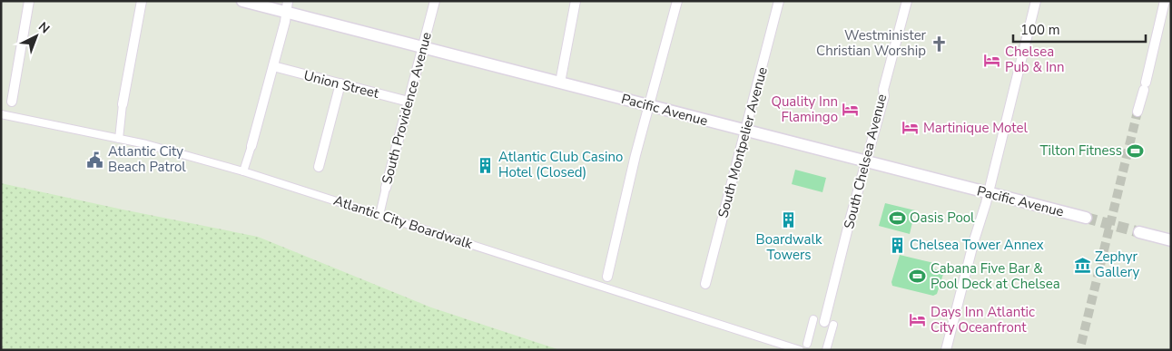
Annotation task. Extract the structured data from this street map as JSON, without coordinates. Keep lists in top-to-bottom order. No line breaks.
{"streets":{"street":["Union Street","South Providence Avenue","Pacific Avenue","South Montpelier Avenue","South Chelsea Avenue","Atlantic City Boardwalk"]},"crossings":[["Union Street","South Providence Avenue"],["South Providence Avenue","Pacific Avenue"],["South Providence Avenue","Atlantic City Boardwalk"],["Pacific Avenue","South Montpelier Avenue"],["Pacific Avenue","South Chelsea Avenue"]],"places":{"church":["Westminister Christian Worship"],"hotel":["Chelsea Pub & Inn","Quality Inn Flamingo","Martinique Motel","Days Inn Atlantic City Oceanfront"],"sports":["Tilton Fitness","Oasis Pool","Cabana Five Bar & Pool Deck at Chelsea"],"public building":["Atlantic City Beach Patrol"],"building":["Atlantic Club Casino Hotel (Closed)","Boardwalk Towers","Chelsea Tower Annex"],"museum":["Zephyr Gallery"]},"scale_bar":"100 m","north":"top right"}
